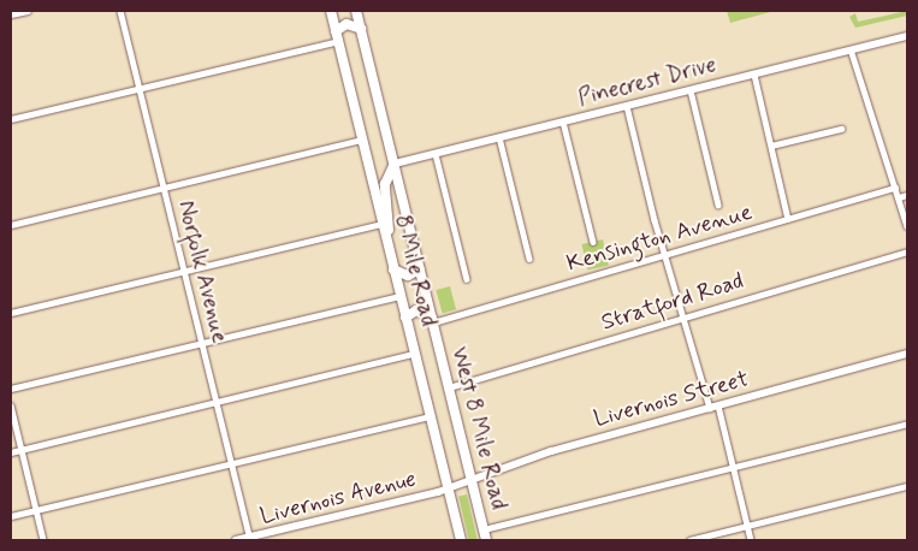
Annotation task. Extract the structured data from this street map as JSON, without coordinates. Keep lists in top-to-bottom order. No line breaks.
{"streets":{"highway":["8 Mile Road","West 8 Mile Road"],"street":["Pinecrest Drive","Kensington Avenue","Norfolk Avenue","Stratford Road","Livernois Street","Livernois Avenue"]},"crossings":[["Pinecrest Drive","West 8 Mile Road"],["Kensington Avenue","West 8 Mile Road"],["8 Mile Road","Livernois Street"],["8 Mile Road","Livernois Avenue"],["Norfolk Avenue","Livernois Avenue"],["Stratford Road","West 8 Mile Road"],["Livernois Street","West 8 Mile Road"],["Livernois Street","Livernois Avenue"]]}
